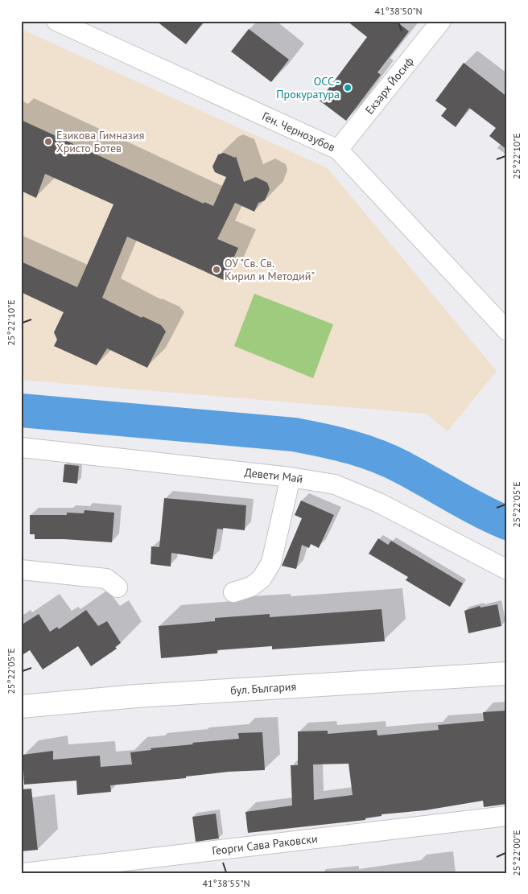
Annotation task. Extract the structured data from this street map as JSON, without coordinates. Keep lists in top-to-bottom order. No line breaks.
{"streets":{"main road":["бул. България"],"street":["Екзарх Йосиф","Ген. Чернозубов","Девети Май","Георги Сава Раковски"]},"crossings":[["Екзарх Йосиф","Ген. Чернозубов"]],"places":["ОСС - Прокуратура","Езикова Гимназия Христо Ботев","ОУ \"Св. Св. Кирил и Методий\""],"coordinates":["41°38'50\"N","25°22'10\"E","25°22'05\"E","25°22'00\"E","41°38'55\"N"]}
